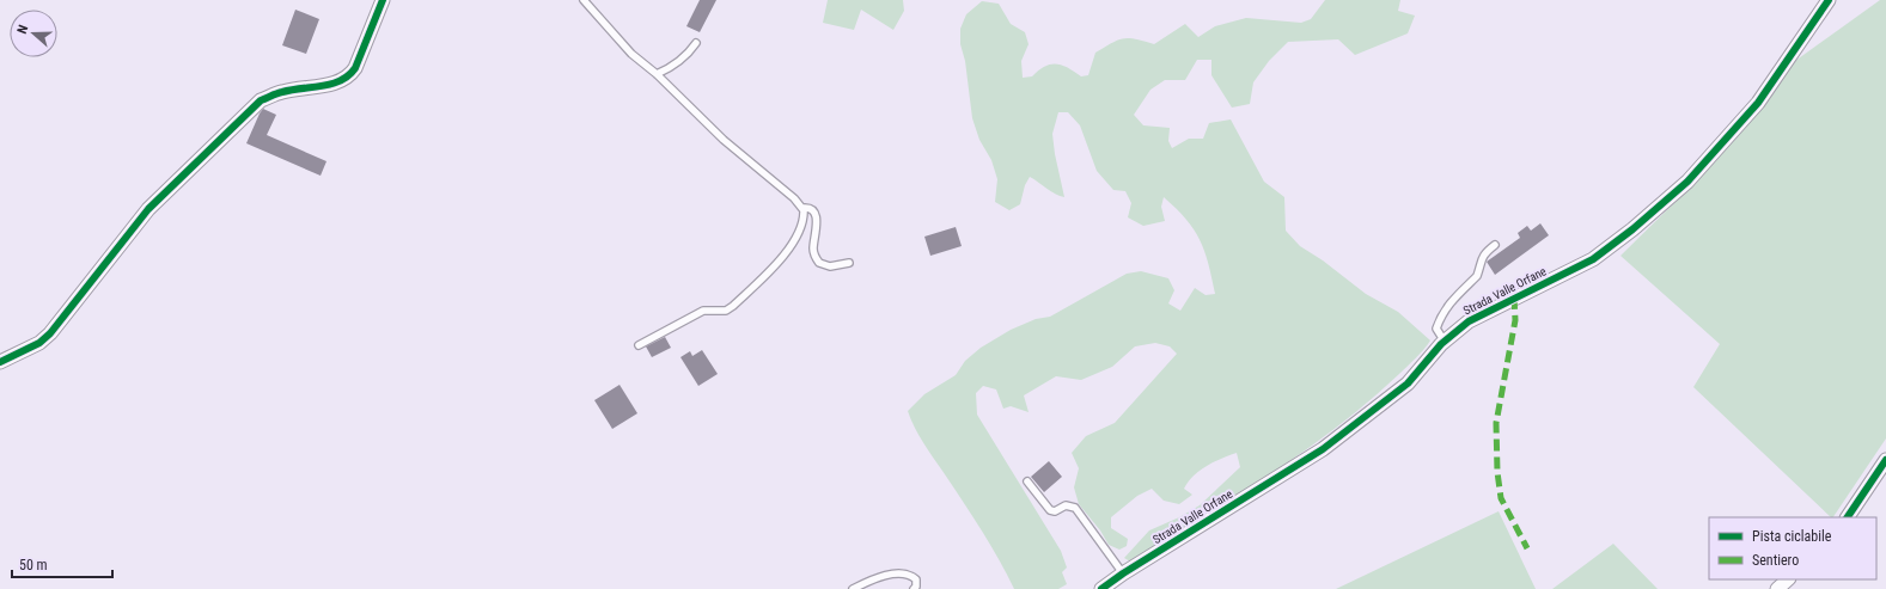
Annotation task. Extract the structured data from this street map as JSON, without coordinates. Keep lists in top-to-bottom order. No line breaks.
{"streets":{"street":["Strada Valle Orfane"]},"legend":["Pista ciclabile","Sentiero"],"scale_bar":"50 m","north":"left"}
